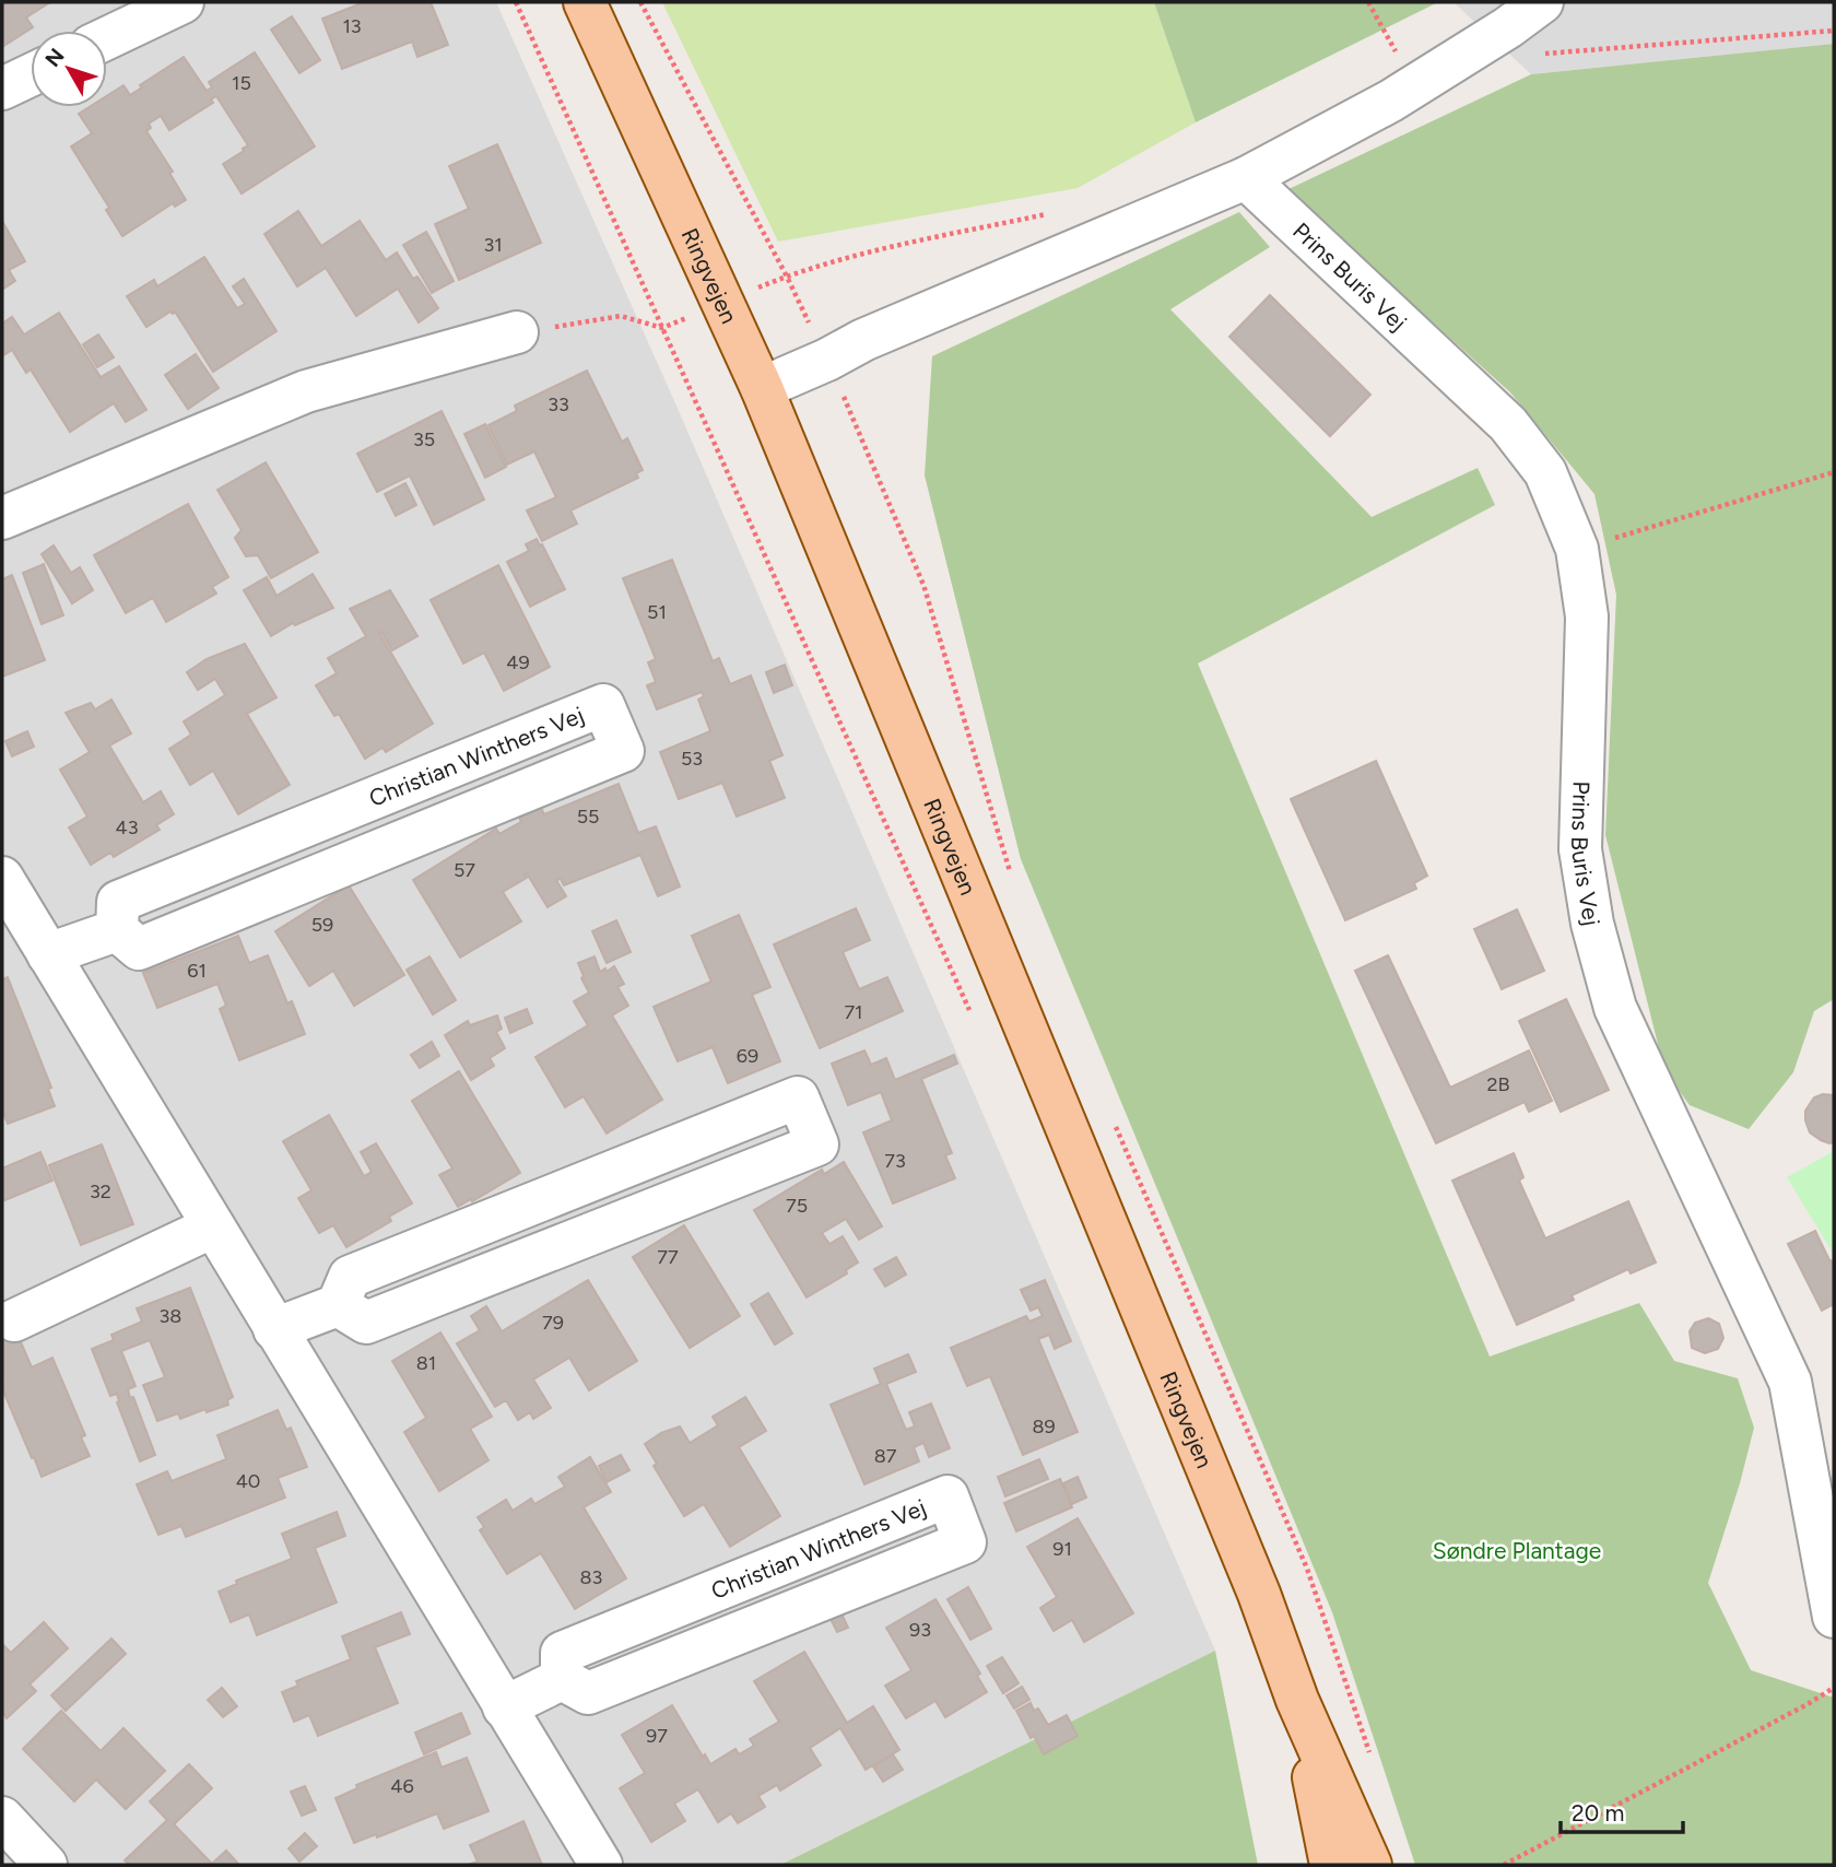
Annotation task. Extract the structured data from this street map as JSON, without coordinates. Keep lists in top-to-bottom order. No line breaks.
{"streets":{"main road":["Ringvejen"],"street":["Prins Buris Vej","Christian Winthers Vej"]},"parks":["Søndre Plantage"],"house_numbers":["13","15","31","33","35","51","49","53","55","43","57","59","61","71","69","2B","73","32","75","77","38","79","81","89","87","40","91","83","93","97","46"],"scale_bar":"20 m","north":"top left"}
